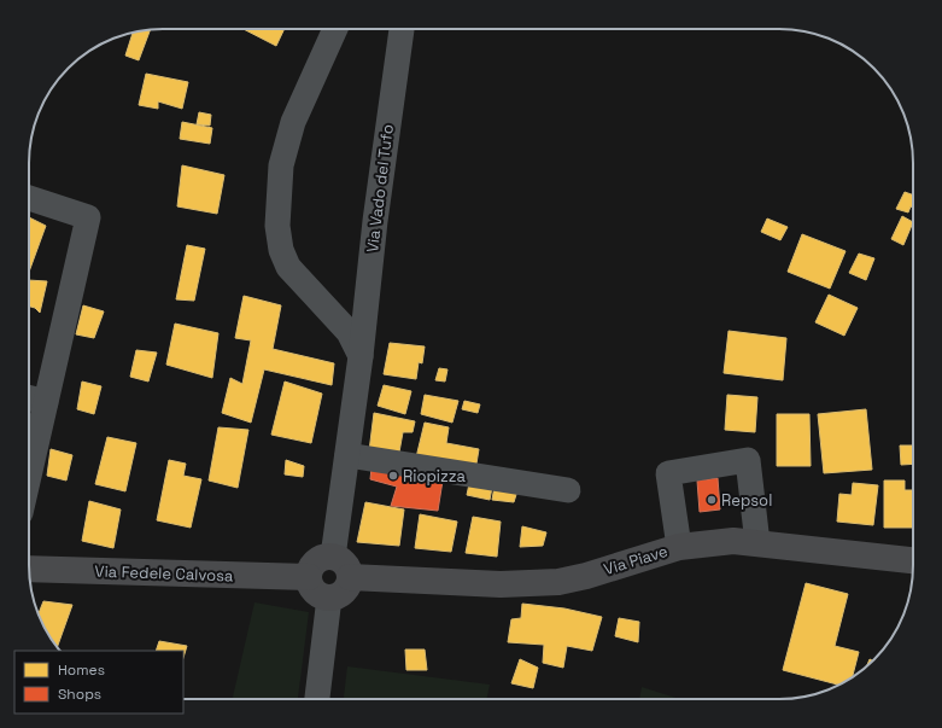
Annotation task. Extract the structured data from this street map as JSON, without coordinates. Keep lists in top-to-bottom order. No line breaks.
{"streets":{"main road":["Via Piave","Via Fedele Calvosa"],"street":["Via Vado del Tufo"]},"crossings":[["Via Vado del Tufo","Via Piave"],["Via Vado del Tufo","Via Fedele Calvosa"],["Via Piave","Via Fedele Calvosa"]],"places":["Riopizza","Repsol"],"legend":["Homes","Shops"]}
